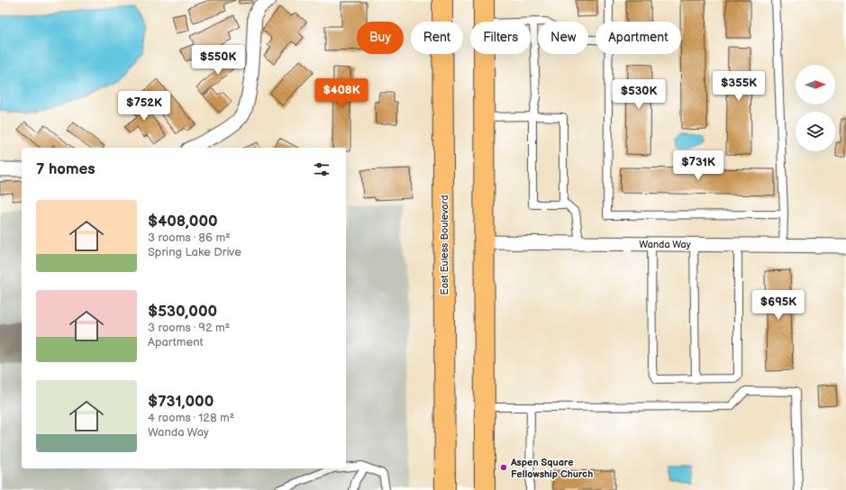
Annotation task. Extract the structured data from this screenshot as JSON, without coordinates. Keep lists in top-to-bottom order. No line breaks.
{"streets":{"main road":["East Euless Boulevard"],"street":["Wanda Way"]},"places":["Aspen Square Fellowship Church"],"north":"right","page":{"chip":["Buy","Rent","Filters","New","Apartment"],"price":["$550K","$355K","$408K","$530K","$752K","$731K","$695K"],"heading":"7 homes","list":[{"name":"$408,000","note":"3 rooms · 86 m² · Spring Lake Drive"},{"name":"$530,000","note":"3 rooms · 92 m² · Apartment"},{"name":"$731,000","note":"4 rooms · 128 m² · Wanda Way"}]}}
